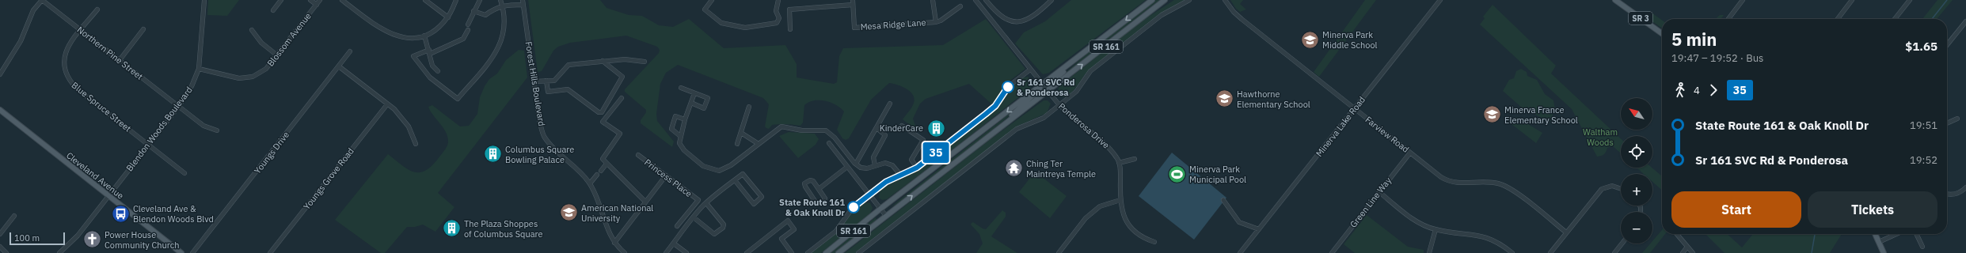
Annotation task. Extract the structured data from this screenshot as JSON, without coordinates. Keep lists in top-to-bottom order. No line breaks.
{"streets":{"main road":["SR 3","SR 161","Cleveland Avenue"],"street":["Mesa Ridge Lane","Blossom Avenue","Northern Pine Street","Forest Hills Boulevard","Blue Spruce Street","Ponderosa Drive","Minerva Lake Road","Blendon Woods Boulevard","Farview Road","Youngs Drive","Princess Place","Youngs Grove Road","Green Line Way"]},"crossings":[["Blossom Avenue","Blendon Woods Boulevard"],["SR 161","Ponderosa Drive"],["Northern Pine Street","Blue Spruce Street"],["Northern Pine Street","Blendon Woods Boulevard"],["Blue Spruce Street","Blendon Woods Boulevard"],["Minerva Lake Road","Farview Road"],["Blendon Woods Boulevard","Cleveland Avenue"],["Farview Road","Green Line Way"]],"parks":["Waltham Woods"],"places":{"school or university":["Minerva Park Middle School","Hawthorne Elementary School","Minerva France Elementary School","American National University"],"other":["Sr 161 SVC Rd & Ponderosa","State Route 161 & Oak Knoll Dr"],"building":["KinderCare","Columbus Square Bowling Palace","The Plaza Shoppes of Columbus Square"],"temple":["Ching Ter Maintreya Temple"],"sports":["Minerva Park Municipal Pool"],"bus stop":["Cleveland Ave & Blendon Woods Blvd"],"church":["Power House Community Church"]},"lines":["bus line 35"],"scale_bar":"100 m","north":"top left","page":{"on_map":"35","heading":["5 min","19:47 – 19:52 · Bus","$1.65"],"legs":["4","35"],"map_buttons":["+","−"],"list":[{"name":"State Route 161 & Oak Knoll Dr","value":"19:51"},{"name":"Sr 161 SVC Rd & Ponderosa","value":"19:52"}],"buttons":["Start","Tickets"],"scale":"100 m"}}
